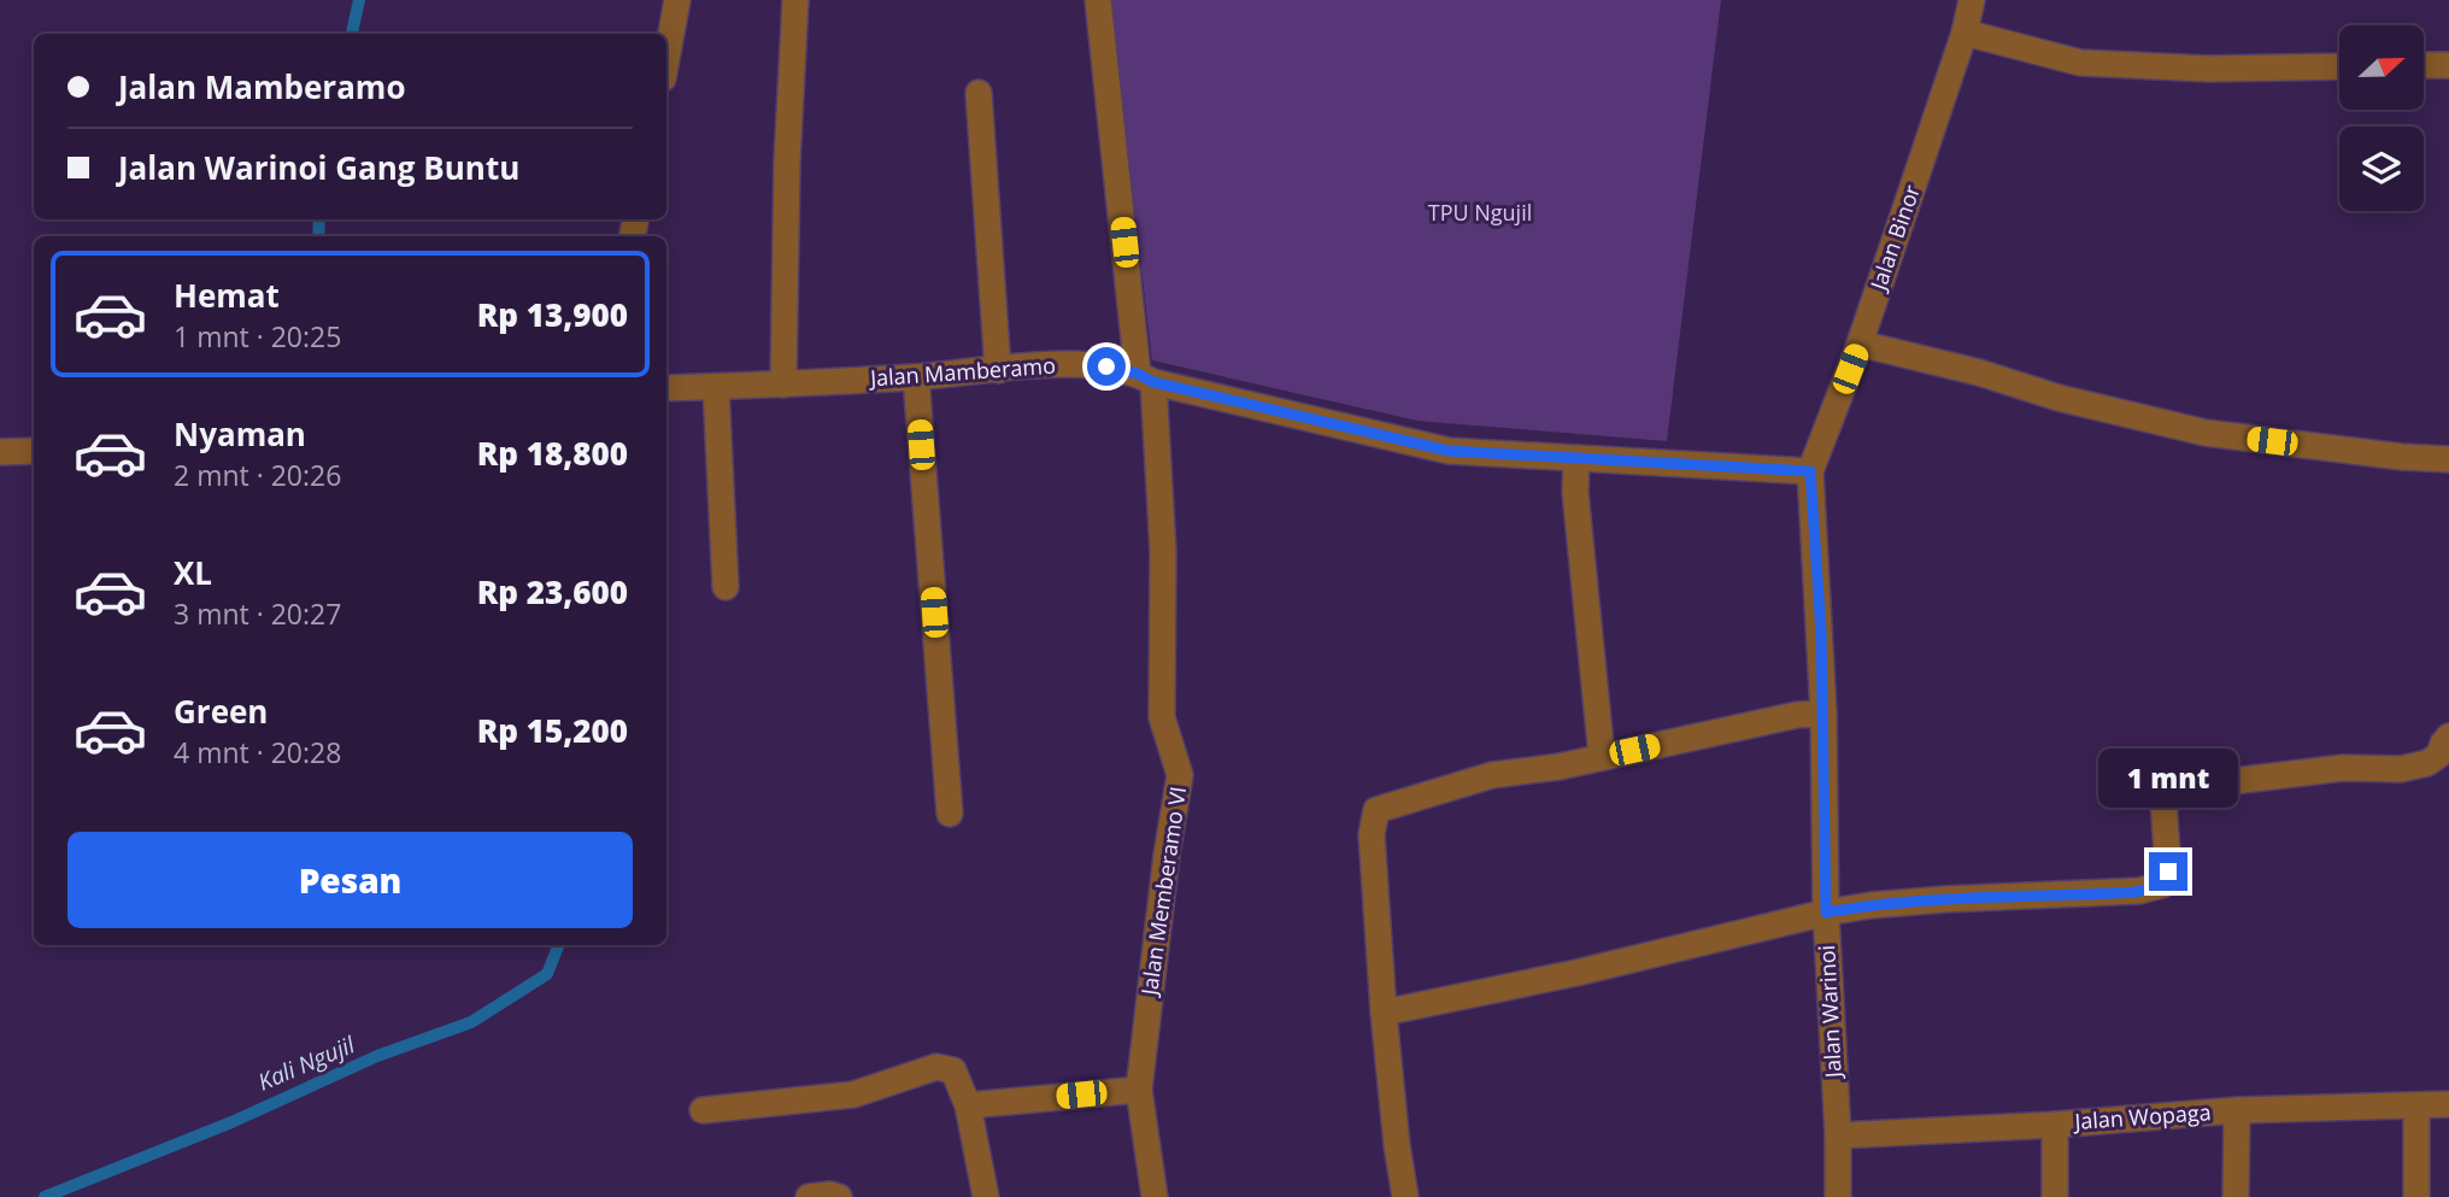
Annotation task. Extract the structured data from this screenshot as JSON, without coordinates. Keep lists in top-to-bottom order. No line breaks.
{"streets":{"street":["Jalan Binor","Jalan Mamberamo","Jalan Memberamo VI","Jalan Warinoi","Jalan Wopaga"]},"crossings":[["Jalan Binor","Jalan Mamberamo"],["Jalan Binor","Jalan Warinoi"],["Jalan Mamberamo","Jalan Memberamo VI"],["Jalan Mamberamo","Jalan Warinoi"],["Jalan Warinoi","Jalan Wopaga"]],"water":["Kali Ngujil"],"parks":["TPU Ngujil"],"north":"right","page":{"banner":["Jalan Mamberamo","Jalan Warinoi Gang Buntu"],"list":[{"name":"Hemat","note":"1 mnt · 20:25","value":"Rp 13,900"},{"name":"Nyaman","note":"2 mnt · 20:26","value":"Rp 18,800"},{"name":"XL","note":"3 mnt · 20:27","value":"Rp 23,600"},{"name":"Green","note":"4 mnt · 20:28","value":"Rp 15,200"}],"bubble":"1 mnt","buttons":"Pesan"}}
